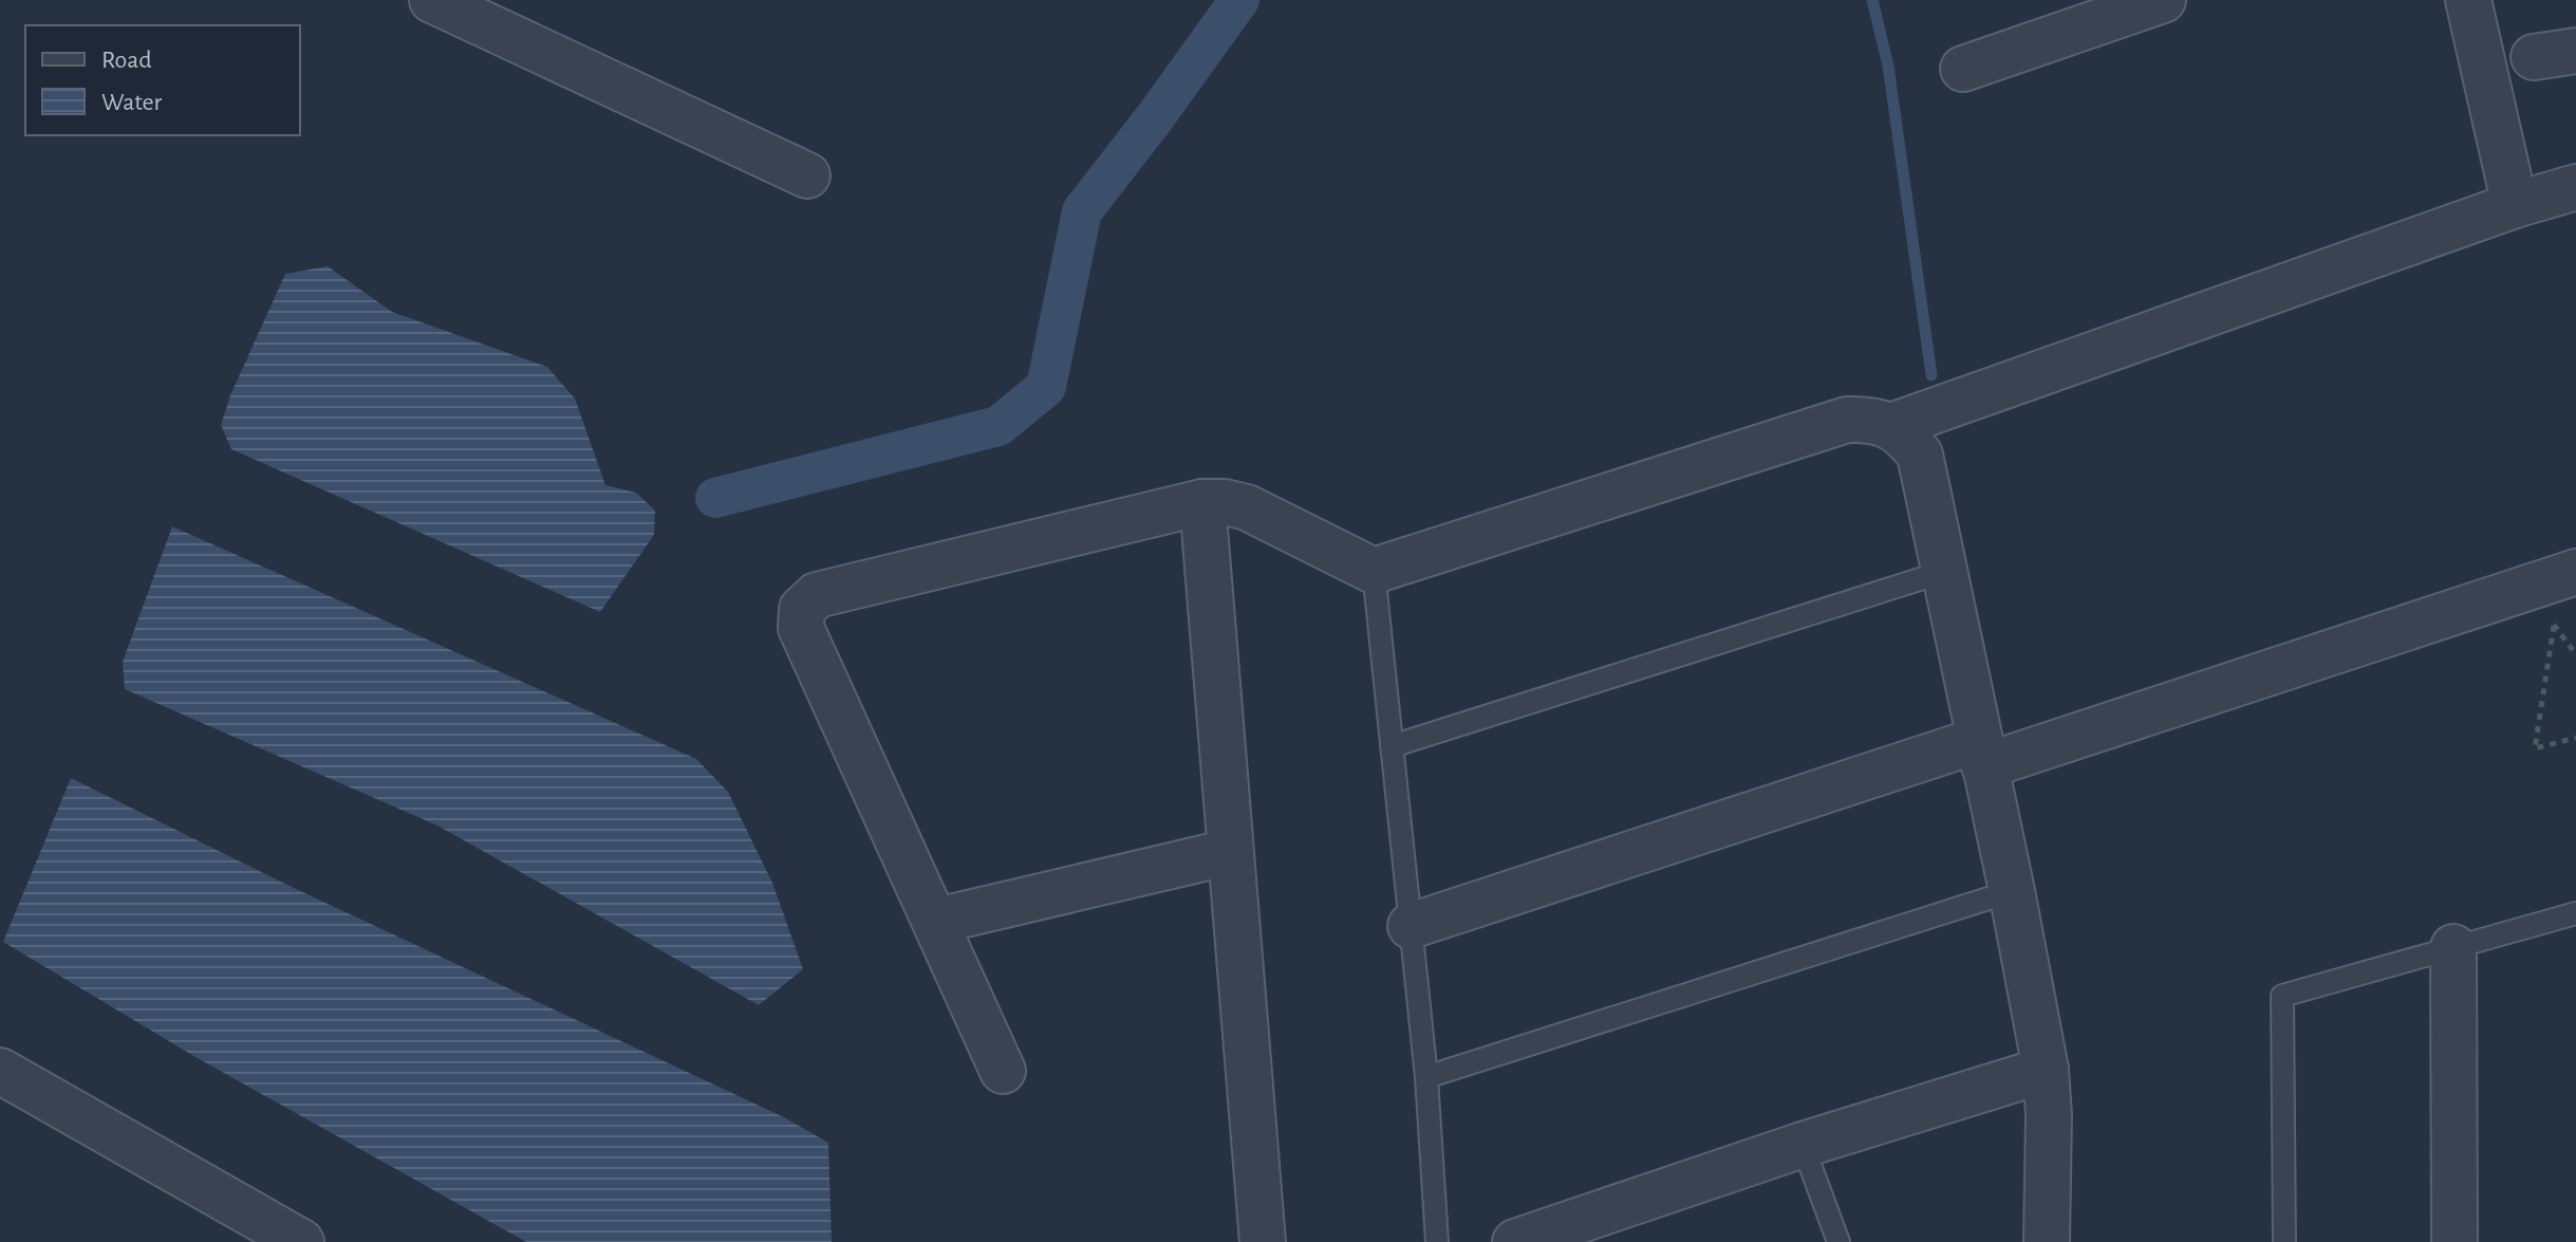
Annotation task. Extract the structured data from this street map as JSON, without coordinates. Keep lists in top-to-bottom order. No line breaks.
{"legend":["Road","Water"]}
